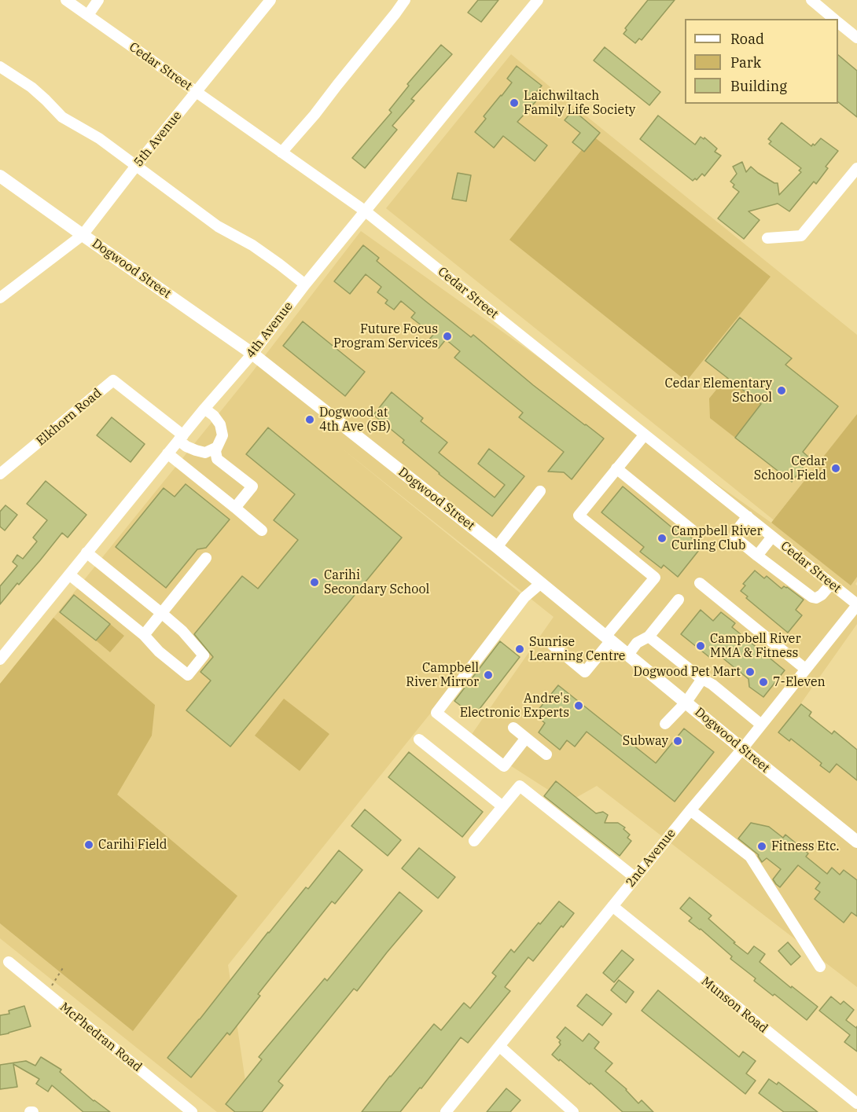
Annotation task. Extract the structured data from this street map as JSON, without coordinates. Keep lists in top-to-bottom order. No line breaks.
{"streets":{"main road":["Dogwood Street"],"street":["Cedar Street","5th Avenue","4th Avenue","Elkhorn Road","2nd Avenue","Munson Road","McPhedran Road"]},"crossings":[["Cedar Street","5th Avenue"],["Cedar Street","4th Avenue"],["Cedar Street","2nd Avenue"],["5th Avenue","Dogwood Street"],["Dogwood Street","4th Avenue"],["Dogwood Street","2nd Avenue"],["4th Avenue","Elkhorn Road"],["2nd Avenue","Munson Road"]],"places":["Laichwiltach Family Life Society","Future Focus Program Services","Cedar Elementary School","Dogwood at 4th Ave (SB)","Cedar School Field","Campbell River Curling Club","Carihi Secondary School","Campbell River MMA & Fitness","Sunrise Learning Centre","Dogwood Pet Mart","Campbell River Mirror","7-Eleven","Andre's Electronic Experts","Subway","Carihi Field","Fitness Etc."],"legend":["Road","Park","Building"]}
